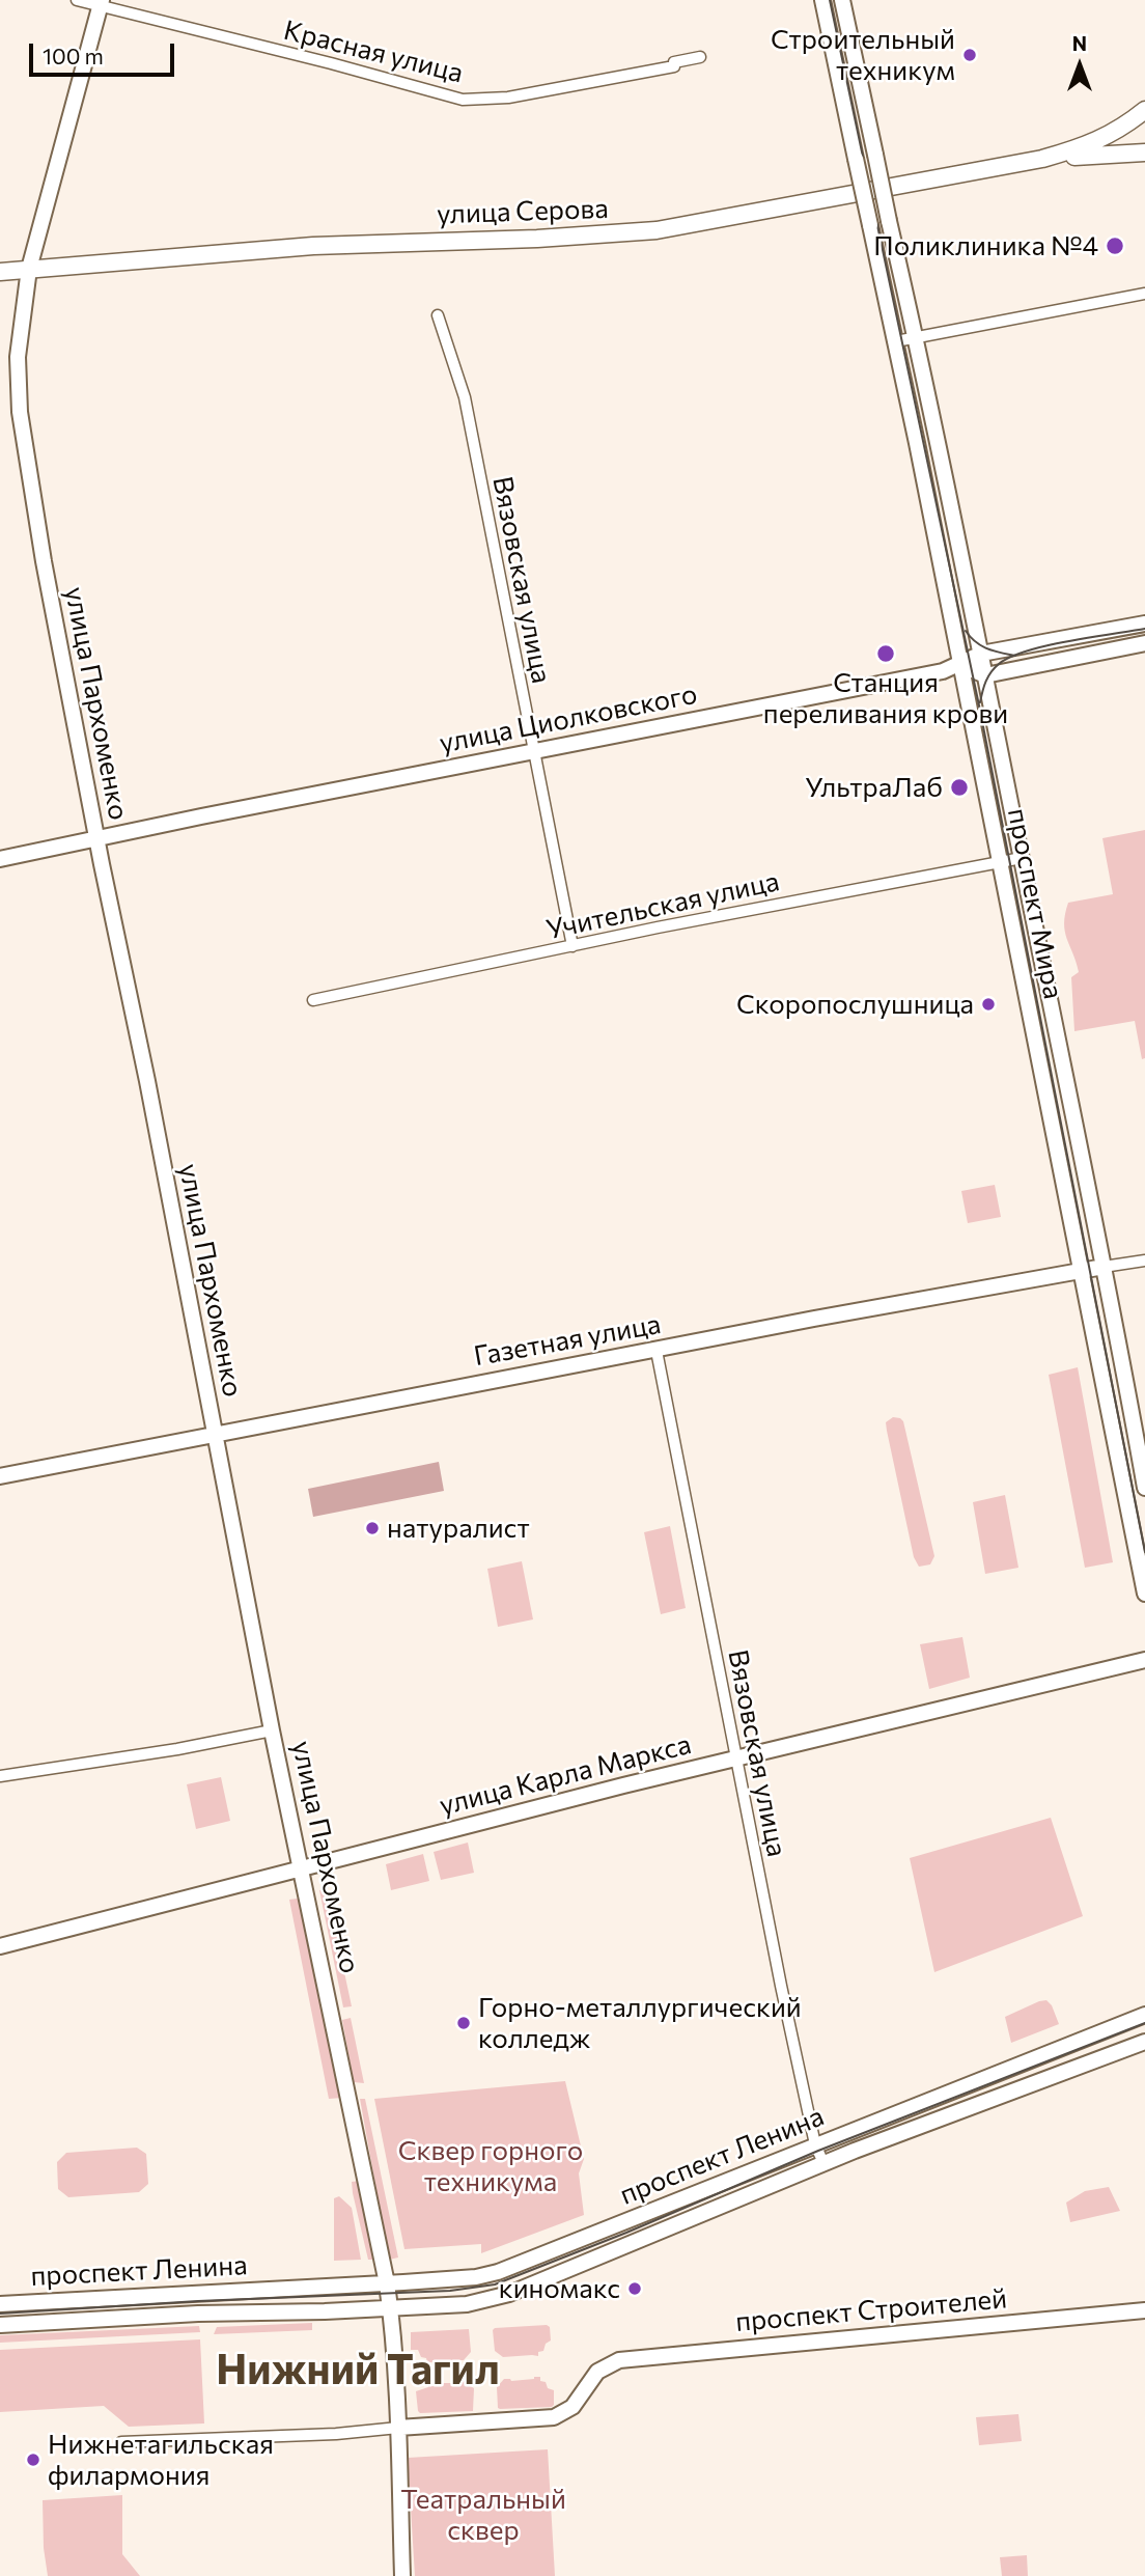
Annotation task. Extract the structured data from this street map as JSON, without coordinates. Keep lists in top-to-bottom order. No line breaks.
{"streets":{"main road":["улица Серова","улица Пархоменко","улица Циолковского","проспект Мира","Газетная улица","улица Карла Маркса","проспект Ленина","проспект Строителей"],"street":["Красная улица","Вязовская улица","Учительская улица"]},"crossings":[["Красная улица","улица Пархоменко"],["улица Серова","улица Пархоменко"],["Вязовская улица","улица Циолковского"],["Вязовская улица","Учительская улица"],["Вязовская улица","Газетная улица"],["Вязовская улица","улица Карла Маркса"],["Вязовская улица","проспект Ленина"],["улица Пархоменко","улица Циолковского"],["улица Пархоменко","Газетная улица"],["улица Пархоменко","улица Карла Маркса"],["улица Пархоменко","проспект Ленина"],["улица Пархоменко","проспект Строителей"],["улица Циолковского","проспект Мира"],["проспект Мира","Учительская улица"],["проспект Мира","Газетная улица"]],"districts":["Нижний Тагил"],"parks":["Сквер горного техникума","Театральный сквер"],"places":["Строительный техникум","Поликлиника №4","Станция переливания крови","УльтраЛаб","Скоропослушница","натуралист","Горно-металлургический колледж","киномакс","Нижнетагильская филармония"],"scale_bar":"100 m","north":"top"}
